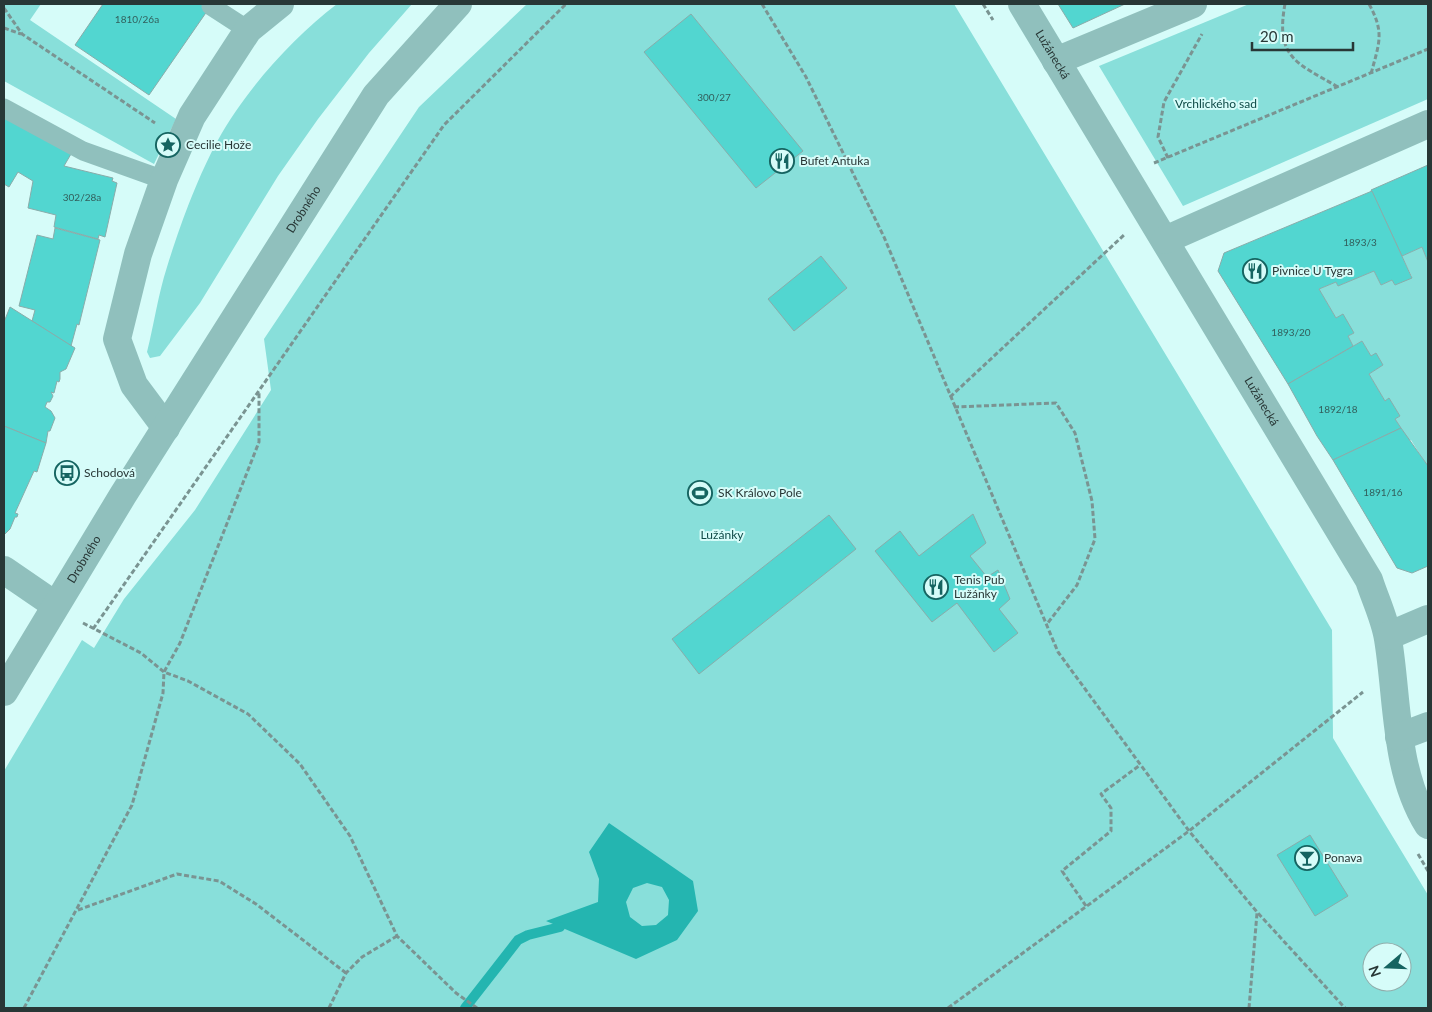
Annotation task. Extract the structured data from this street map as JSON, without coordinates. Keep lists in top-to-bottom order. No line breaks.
{"streets":{"street":["Lužánecká","Drobného"]},"parks":["Vrchlického sad","Lužánky"],"places":{"place":["Cecilie Hože"],"restaurant":["Bufet Antuka","Pivnice U Tygra","Tenis Pub Lužánky"],"bus stop":["Schodová"],"sports":["SK Královo Pole"],"bar":["Ponava"]},"house_numbers":["1810/26a","300/27","302/28a","1893/3","1893/20","1892/18","1891/16"],"scale_bar":"20 m","north":"left"}
